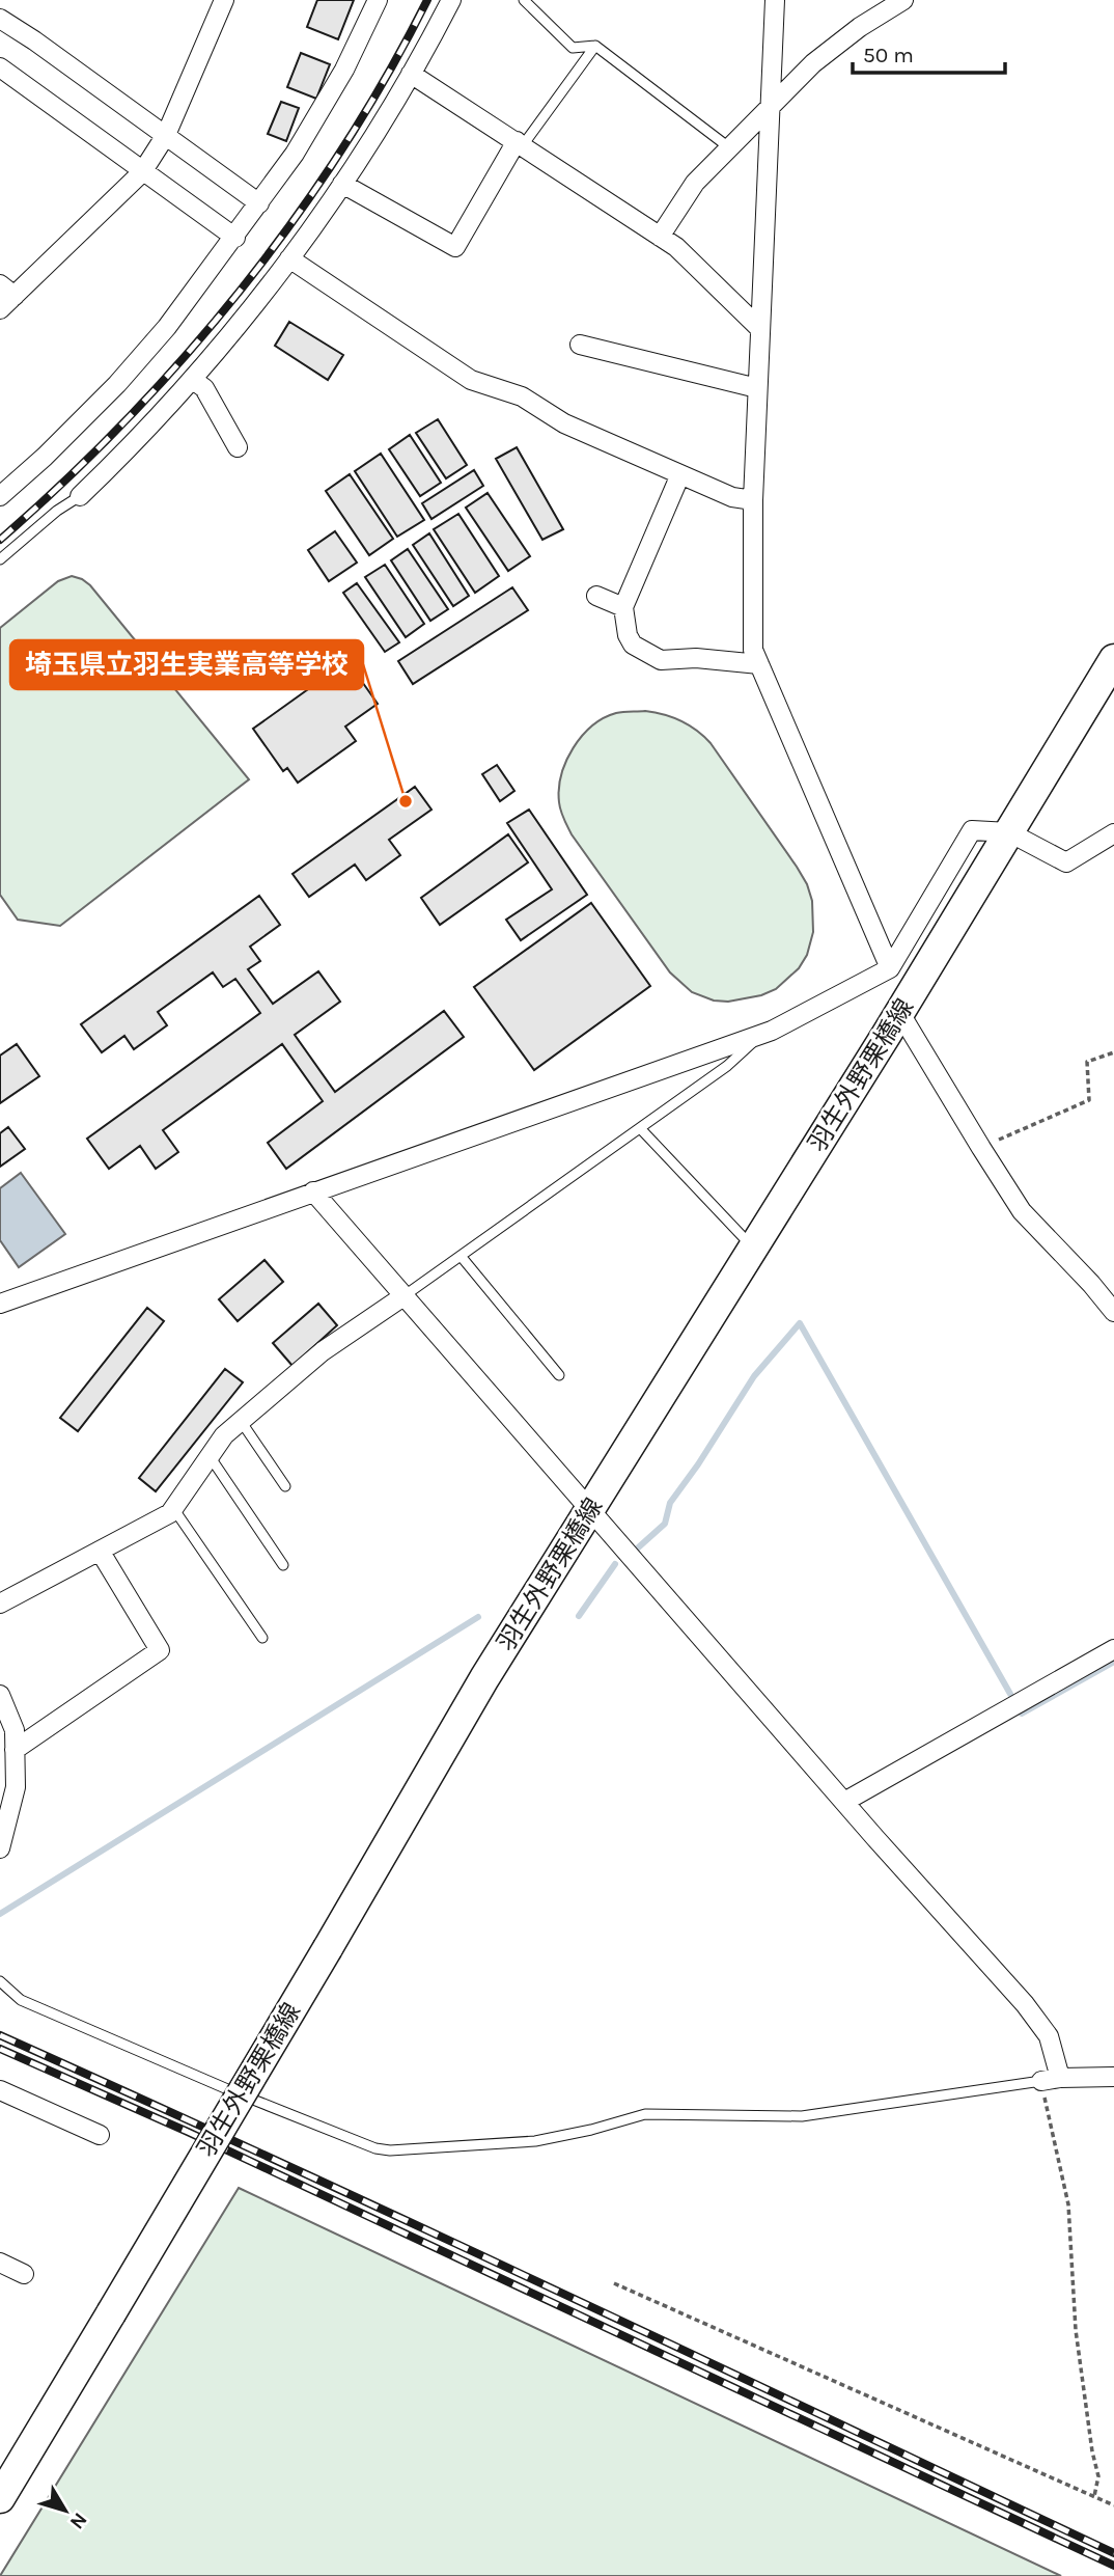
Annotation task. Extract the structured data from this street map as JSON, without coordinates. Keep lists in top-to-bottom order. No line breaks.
{"streets":{"main road":["羽生外野栗橋線"]},"places":["埼玉県立羽生実業高等学校"],"scale_bar":"50 m","north":"bottom right"}
